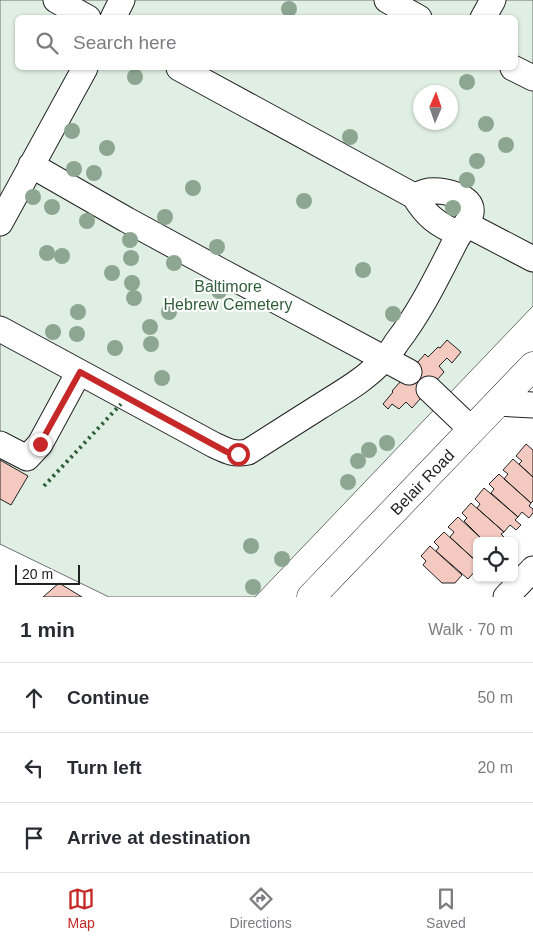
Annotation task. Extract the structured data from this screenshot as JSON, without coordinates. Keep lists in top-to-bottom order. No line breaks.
{"streets":{"main road":["Belair Road"]},"parks":["Baltimore Hebrew Cemetery"],"scale_bar":"20 m","north":"top","page":{"search":"Search here","scale":"20 m","heading":["1 min","Walk · 70 m"],"list":[["Continue","50 m"],["Turn left","20 m"],"Arrive at destination"],"nav":["Map","Directions","Saved"]}}
